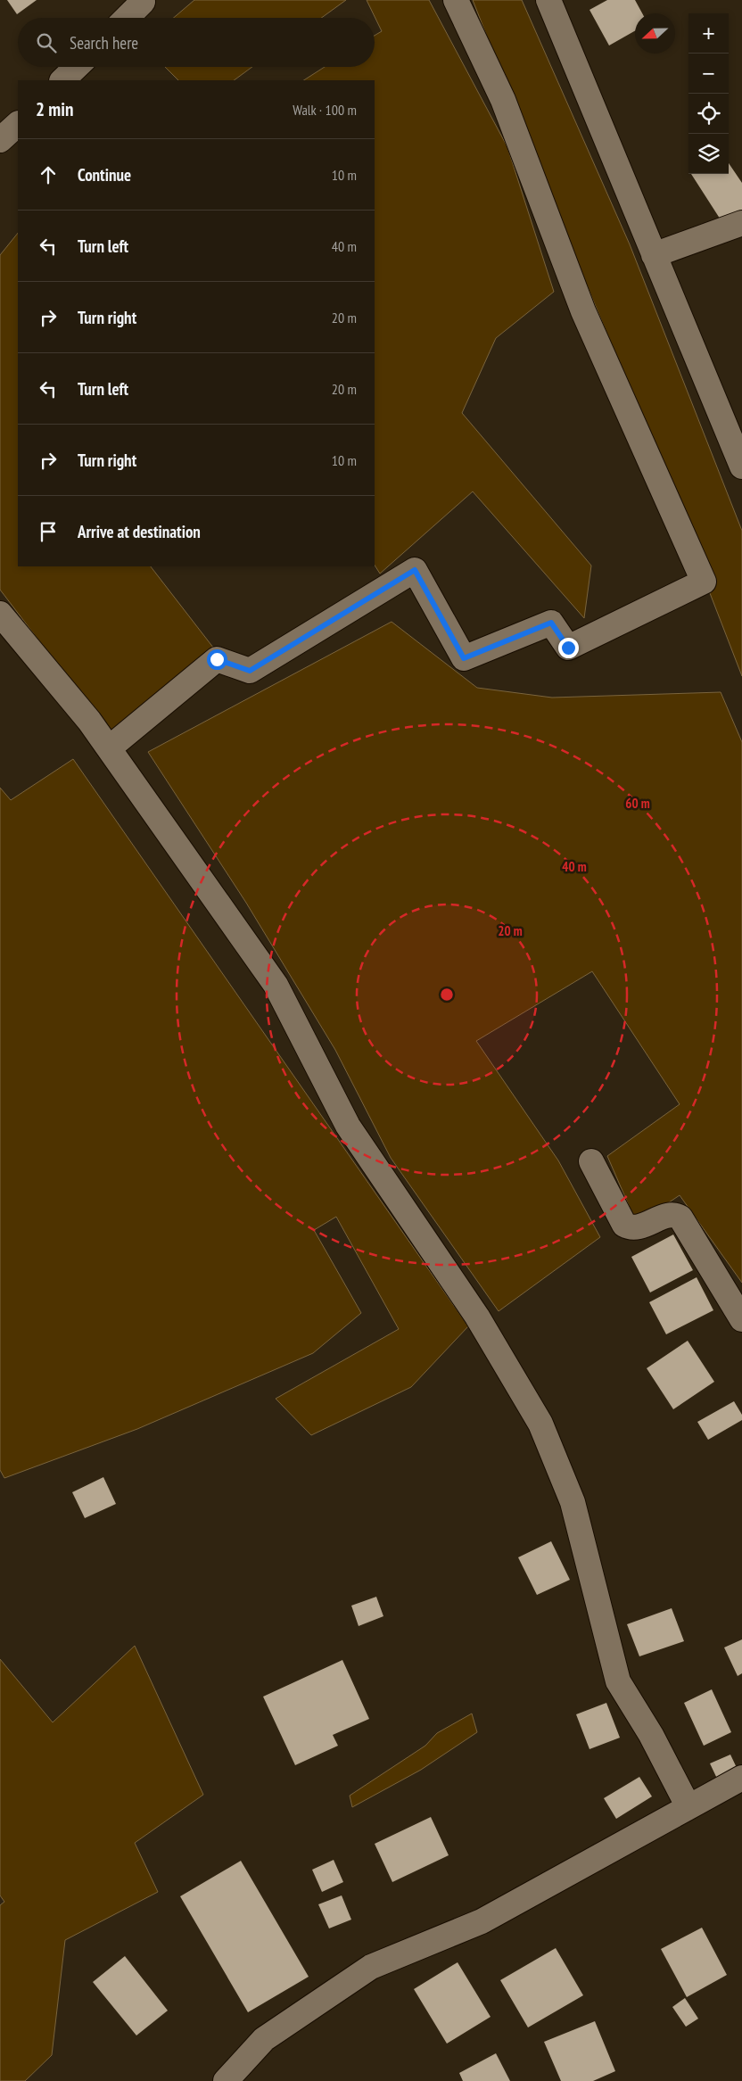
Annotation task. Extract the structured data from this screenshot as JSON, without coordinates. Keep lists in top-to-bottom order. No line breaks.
{"north":"left","page":{"map_buttons":["+","−"],"search":"Search here","heading":["2 min","Walk · 100 m"],"list":[["Continue","10 m"],["Turn left","40 m"],["Turn right","20 m"],["Turn left","20 m"],["Turn right","10 m"],"Arrive at destination"]},"rings":["60 m","40 m","20 m"]}
